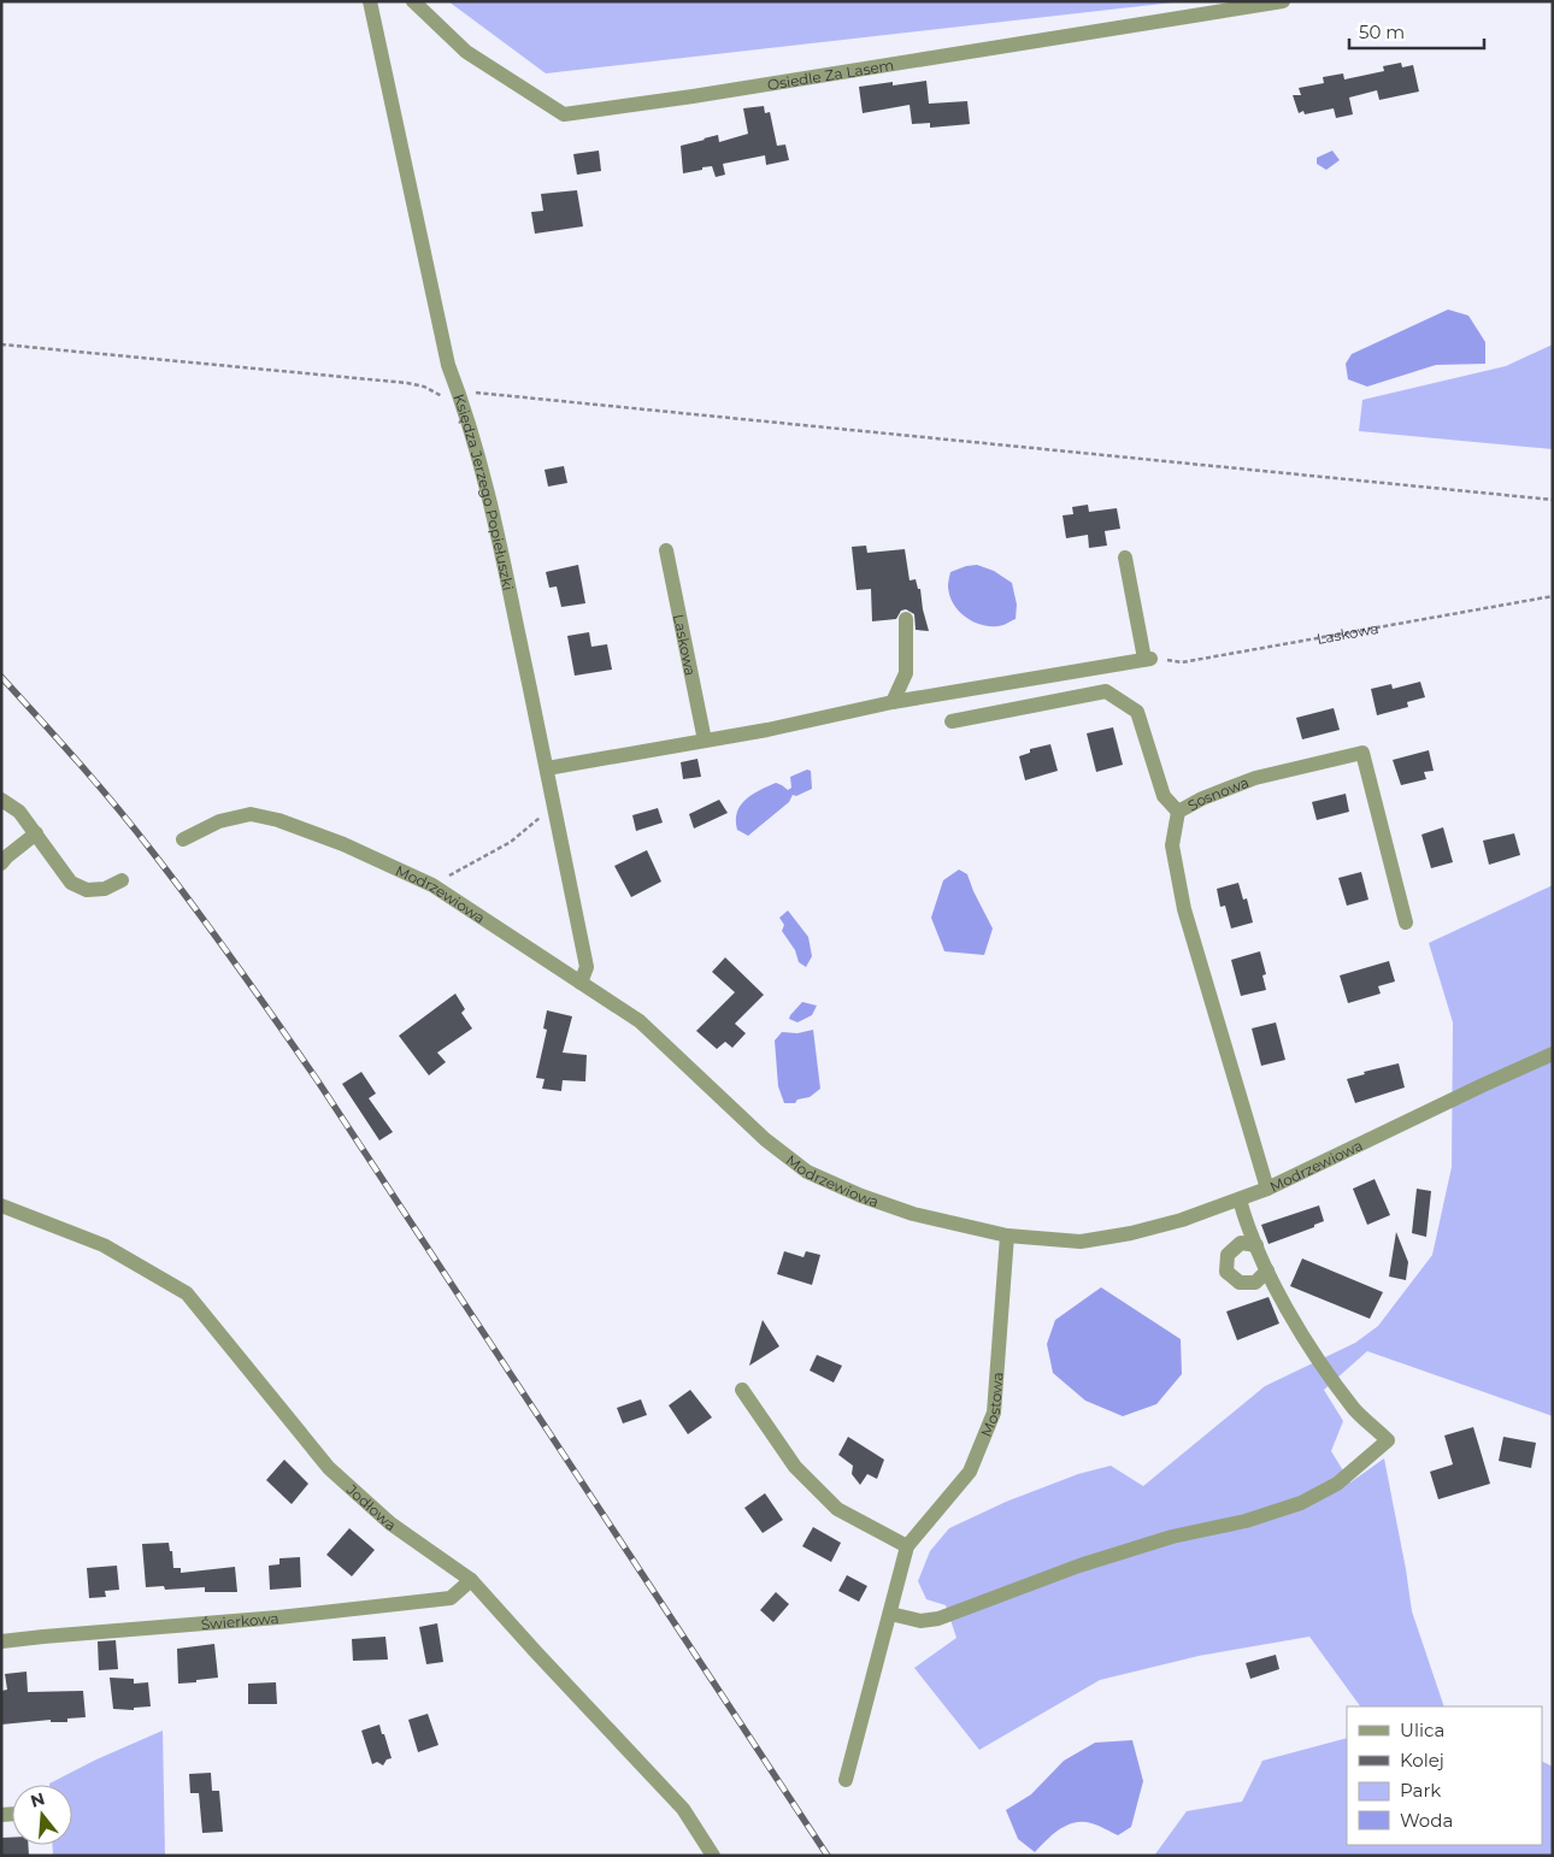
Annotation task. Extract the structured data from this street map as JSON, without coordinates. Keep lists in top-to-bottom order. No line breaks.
{"streets":{"street":["Osiedle Za Lasem","Księdza Jerzego Popiełuszki","Laskowa","Sosnowa","Modrzewiowa","Mostowa","Jodłowa","Świerkowa"]},"crossings":[["Księdza Jerzego Popiełuszki","Modrzewiowa"],["Sosnowa","Modrzewiowa"],["Modrzewiowa","Mostowa"],["Jodłowa","Świerkowa"]],"legend":["Ulica","Kolej","Park","Woda"],"scale_bar":"50 m","north":"top"}
